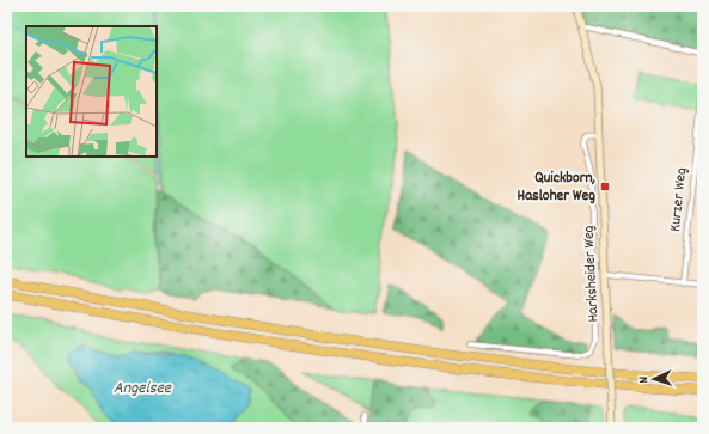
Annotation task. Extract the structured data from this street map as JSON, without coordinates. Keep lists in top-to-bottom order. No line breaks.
{"streets":{"main road":["Harksheider Weg"],"street":["Kurzer Weg"]},"water":["Angelsee"],"places":{"transit":["Quickborn, Hasloher Weg"]},"north":"left"}
